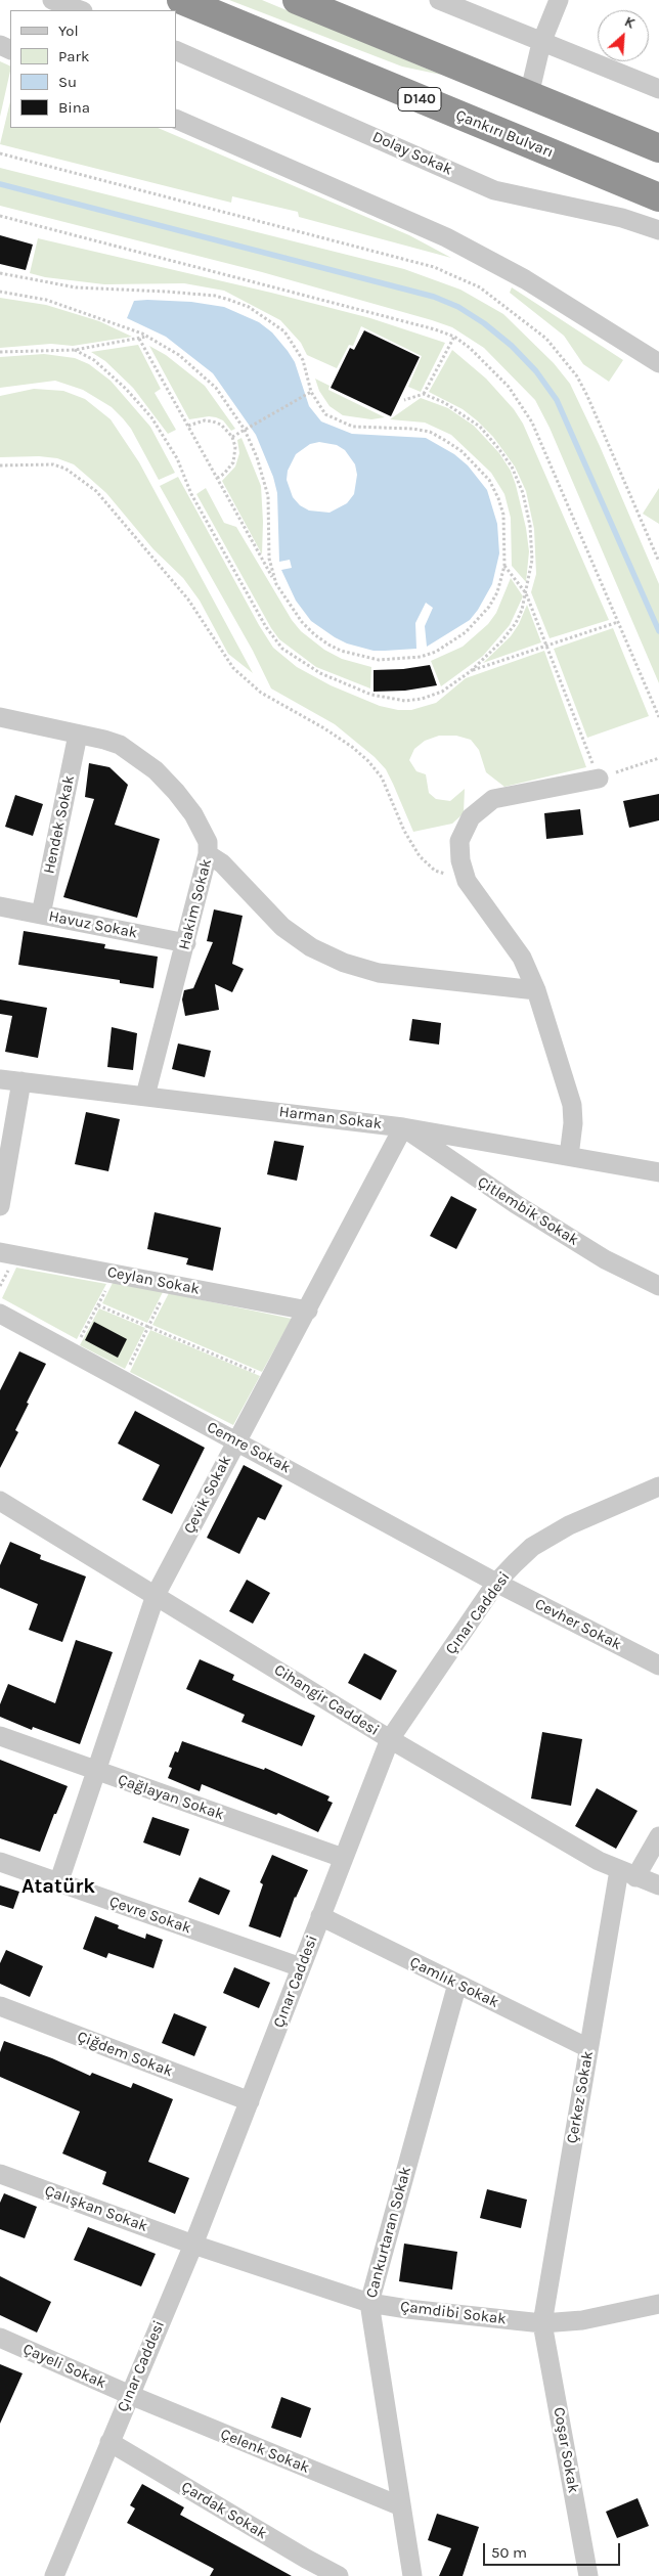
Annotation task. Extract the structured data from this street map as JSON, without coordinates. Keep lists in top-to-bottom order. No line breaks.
{"streets":{"highway":["D140","Çankırı Bulvarı"],"street":["Dolay Sokak","Hendek Sokak","Hakim Sokak","Havuz Sokak","Harman Sokak","Çitlembik Sokak","Ceylan Sokak","Cemre Sokak","Çevik Sokak","Çınar Caddesi","Cevher Sokak","Cihangir Caddesi","Çağlayan Sokak","Çevre Sokak","Çamlık Sokak","Çiğdem Sokak","Çerkez Sokak","Çalışkan Sokak","Cankurtaran Sokak","Çamdibi Sokak","Çayeli Sokak","Coşar Sokak","Çelenk Sokak","Çardak Sokak"]},"crossings":[["Hendek Sokak","Hakim Sokak"],["Hendek Sokak","Havuz Sokak"],["Hakim Sokak","Havuz Sokak"],["Hakim Sokak","Harman Sokak"],["Harman Sokak","Çitlembik Sokak"],["Harman Sokak","Çevik Sokak"],["Çitlembik Sokak","Çevik Sokak"],["Ceylan Sokak","Çevik Sokak"],["Cemre Sokak","Çevik Sokak"],["Cemre Sokak","Çınar Caddesi"],["Cemre Sokak","Cevher Sokak"],["Çevik Sokak","Cihangir Caddesi"],["Çevik Sokak","Çağlayan Sokak"],["Çevik Sokak","Çevre Sokak"],["Çınar Caddesi","Cevher Sokak"],["Çınar Caddesi","Cihangir Caddesi"],["Çınar Caddesi","Çağlayan Sokak"],["Çınar Caddesi","Çevre Sokak"],["Çınar Caddesi","Çamlık Sokak"],["Çınar Caddesi","Çiğdem Sokak"],["Çınar Caddesi","Çalışkan Sokak"],["Çınar Caddesi","Çamdibi Sokak"],["Çınar Caddesi","Çayeli Sokak"],["Çınar Caddesi","Çelenk Sokak"],["Çınar Caddesi","Çardak Sokak"],["Cihangir Caddesi","Çerkez Sokak"],["Çamlık Sokak","Çerkez Sokak"],["Çamlık Sokak","Cankurtaran Sokak"],["Çerkez Sokak","Çamdibi Sokak"],["Çerkez Sokak","Coşar Sokak"],["Çalışkan Sokak","Çamdibi Sokak"],["Cankurtaran Sokak","Çamdibi Sokak"],["Cankurtaran Sokak","Çelenk Sokak"],["Çamdibi Sokak","Coşar Sokak"],["Çayeli Sokak","Çelenk Sokak"]],"districts":["Atatürk"],"legend":["Yol","Park","Su","Bina"],"scale_bar":"50 m","north":"top right"}
